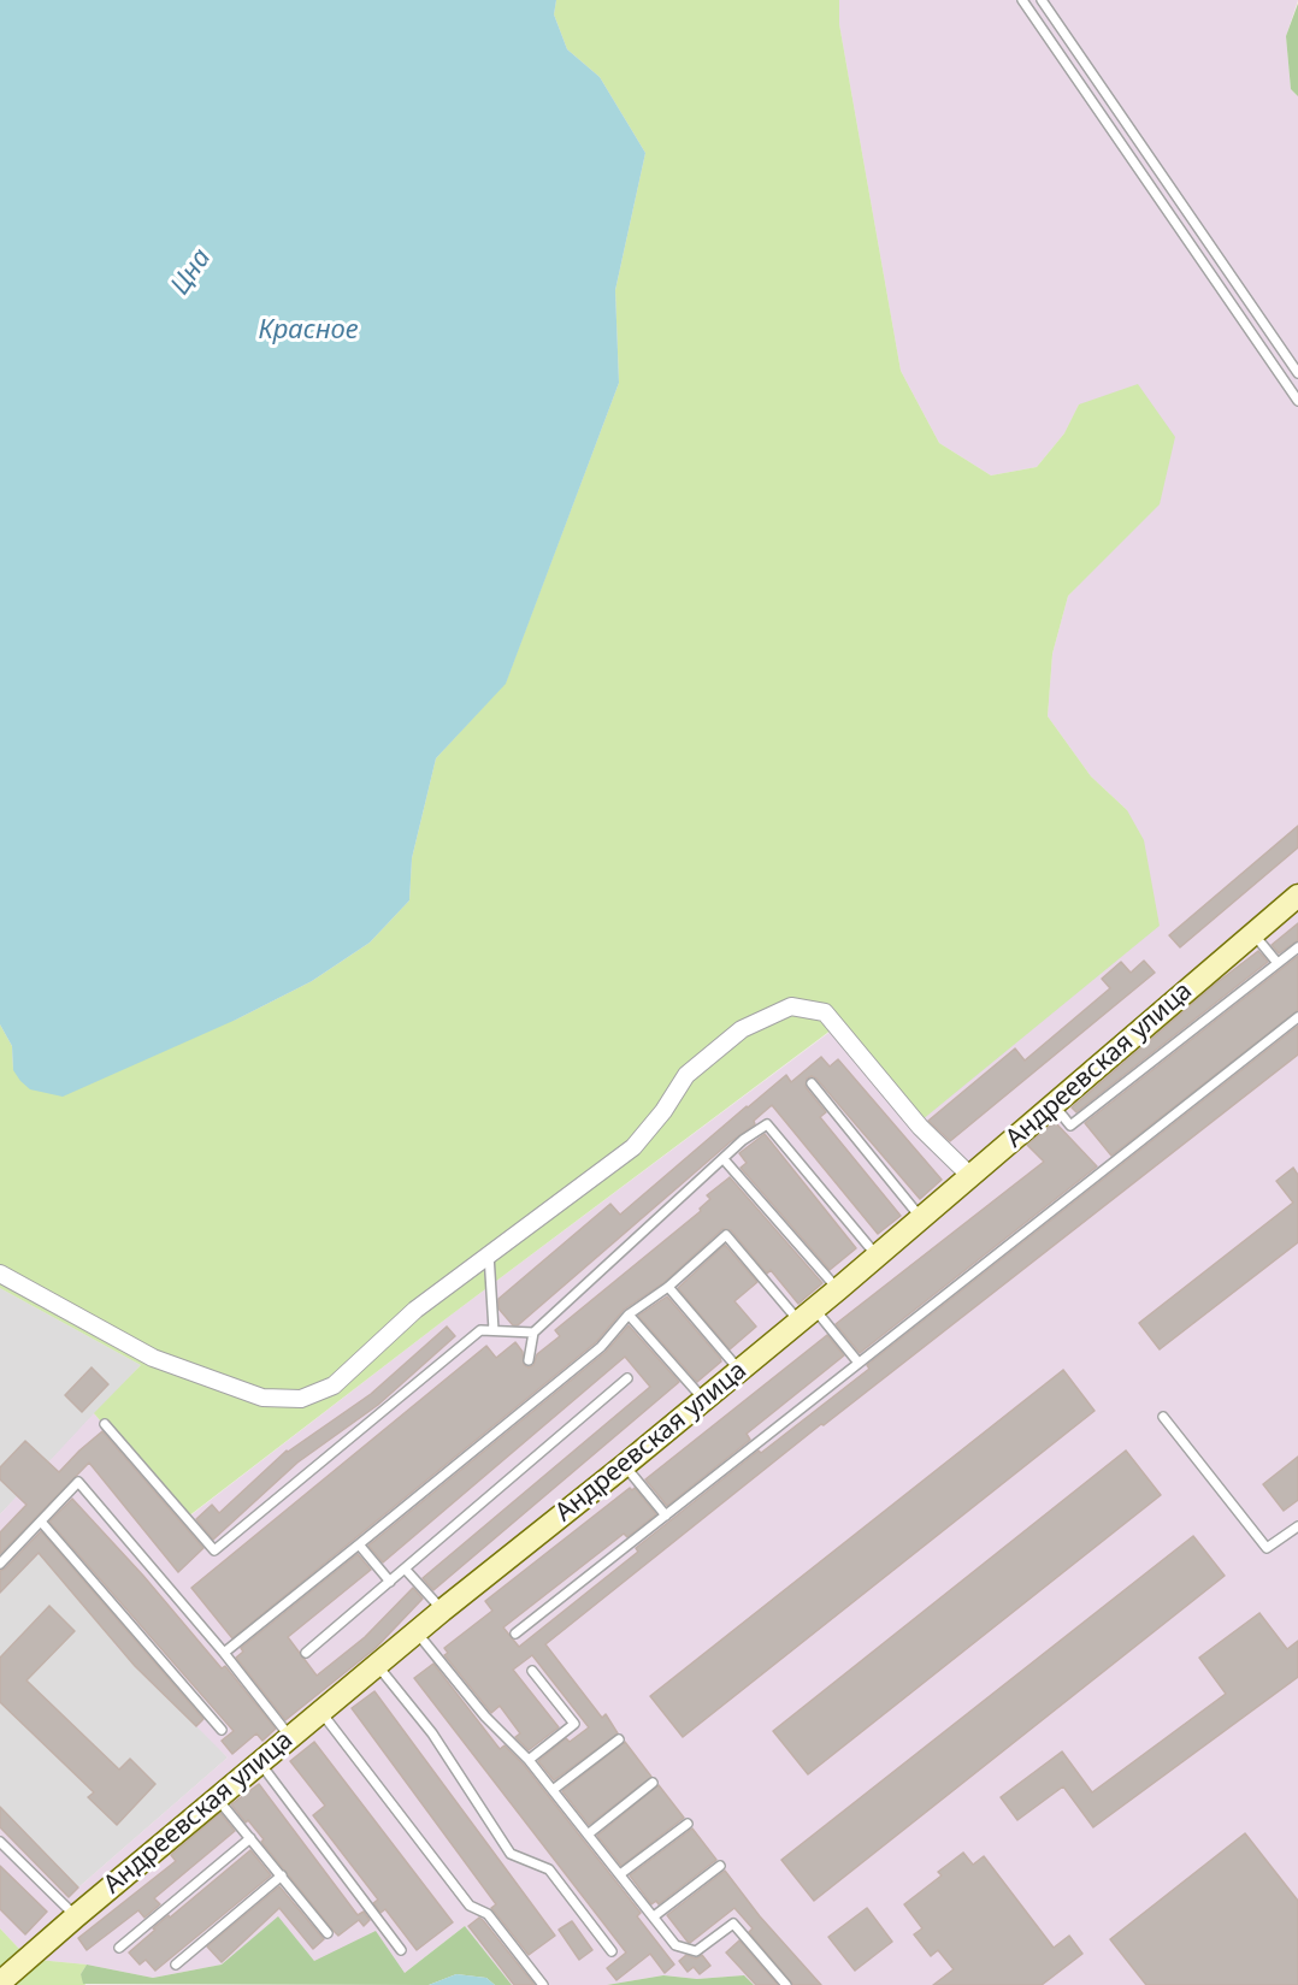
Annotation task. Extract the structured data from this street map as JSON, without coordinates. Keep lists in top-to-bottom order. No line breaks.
{"streets":{"street":["Андреевская улица"]},"water":["Цна","Красное"]}
